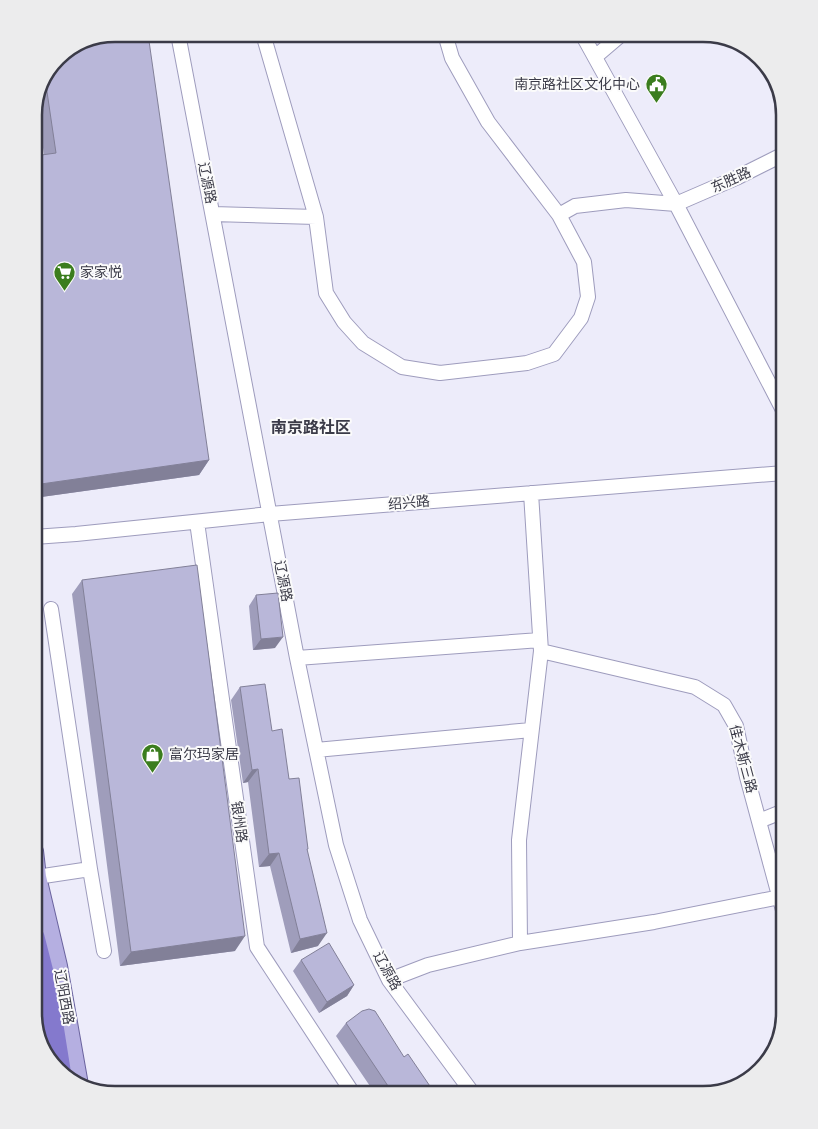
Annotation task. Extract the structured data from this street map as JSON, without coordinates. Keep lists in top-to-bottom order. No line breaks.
{"streets":{"main road":["辽阳西路"],"street":["东胜路","辽源路","绍兴路","佳木斯三路","银州路"]},"crossings":[["辽源路","绍兴路"],["辽源路","佳木斯三路"],["绍兴路","银州路"]],"districts":["南京路社区"],"places":{"public building":["南京路社区文化中心"],"supermarket":["家家悦"],"shop":["富尔玛家居"]}}
